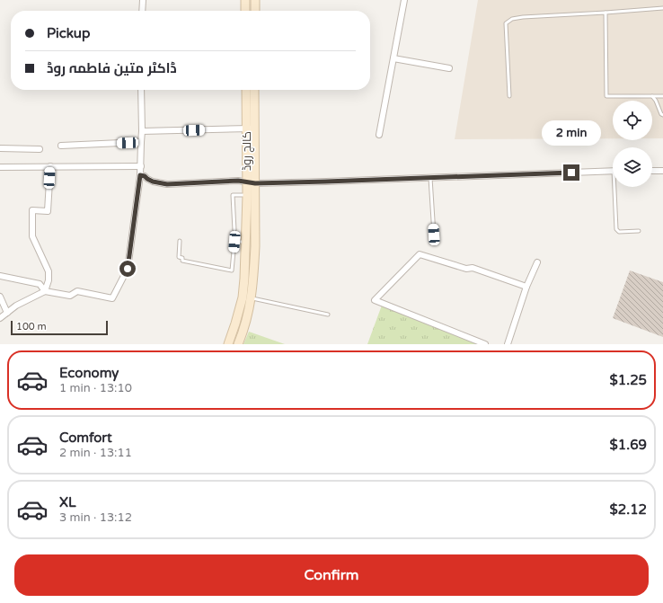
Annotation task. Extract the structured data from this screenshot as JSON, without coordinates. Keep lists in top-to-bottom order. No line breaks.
{"streets":{"main road":["کالج روڈ"]},"scale_bar":"100 m","page":{"banner":["Pickup","ڈاکٹر متین فاطمہ روڈ"],"bubble":"2 min","scale":"100 m","list":[{"name":"Economy","note":"1 min · 13:10","value":"$1.25"},{"name":"Comfort","note":"2 min · 13:11","value":"$1.69"},{"name":"XL","note":"3 min · 13:12","value":"$2.12"}],"buttons":"Confirm"}}
